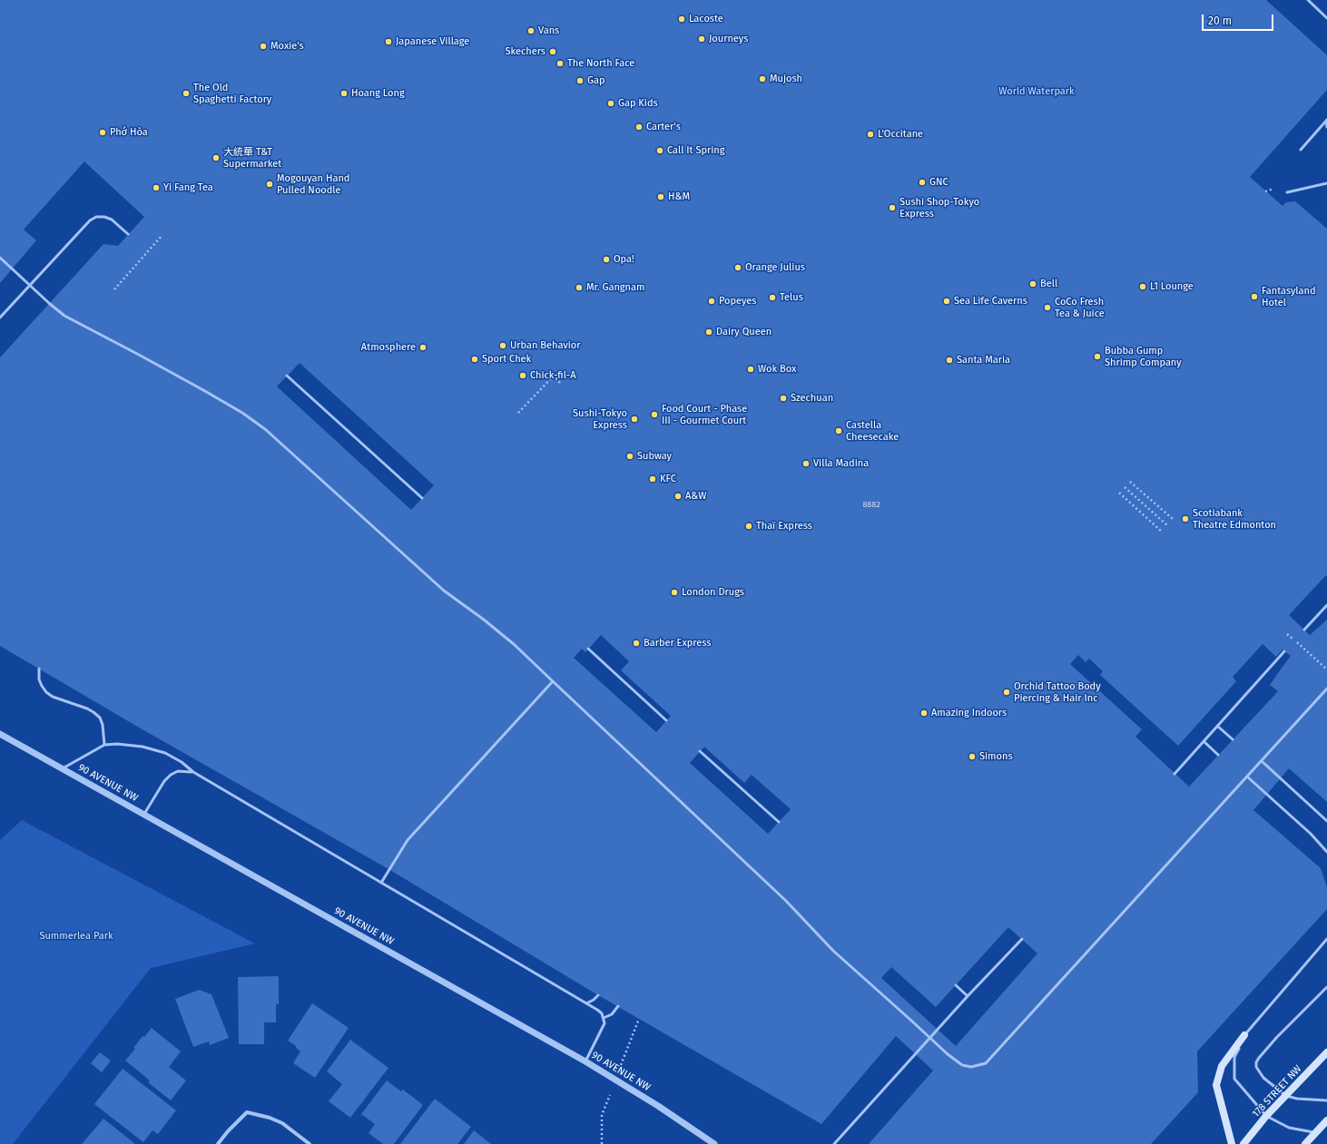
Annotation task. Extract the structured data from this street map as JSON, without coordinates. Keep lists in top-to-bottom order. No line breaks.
{"streets":{"main road":["178 STREET NW"],"street":["90 AVENUE NW"]},"parks":["World Waterpark","Summerlea Park"],"places":["Lacoste","Vans","Journeys","Japanese Village","Moxie's","Skechers","The North Face","Mujosh","Gap","The Old Spaghetti Factory","Hoang Long","Gap Kids","Carter's","Phở Hòa","L'Occitane","Call It Spring","大統華 T&T Supermarket","GNC","Mogouyan Hand Pulled Noodle","Yi Fang Tea","H&M","Sushi Shop-Tokyo Express","Opa!","Orange Julius","Bell","L1 Lounge","Mr. Gangnam","Fantasyland Hotel","Telus","Popeyes","Sea Life Caverns","CoCo Fresh Tea & Juice","Dairy Queen","Urban Behavior","Atmosphere","Bubba Gump Shrimp Company","Sport Chek","Santa Maria","Wok Box","Chick-fil-A","Szechuan","Food Court - Phase III - Gourmet Court","Sushi-Tokyo Express","Castella Cheesecake","Subway","Villa Madina","KFC","A&W","Scotiabank Theatre Edmonton","Thaï Express","London Drugs","Barber Express","Orchid Tattoo Body Piercing & Hair Inc","Amazing Indoors","Simons"],"house_numbers":["8882"],"scale_bar":"20 m"}
